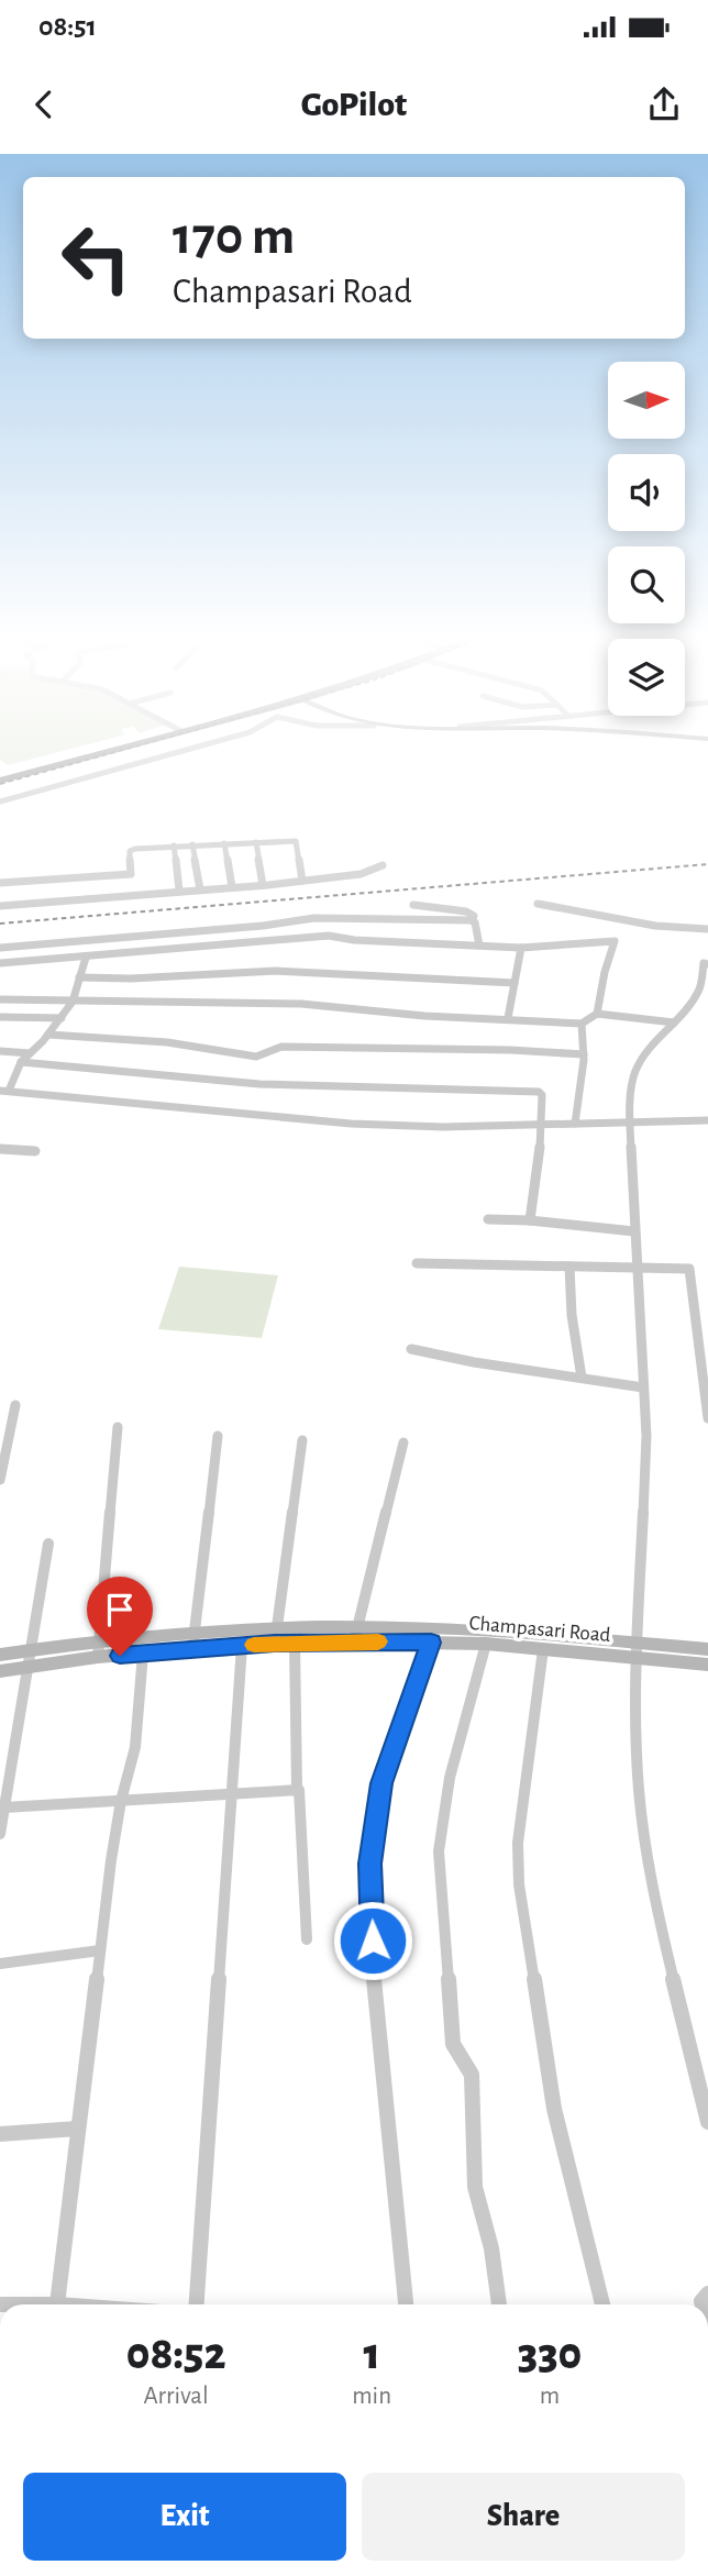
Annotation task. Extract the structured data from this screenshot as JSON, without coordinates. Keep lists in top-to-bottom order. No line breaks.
{"streets":{"main road":["Champasari Road"]},"north":"right","page":{"status":"08:51","header":"GoPilot","turn":["170 m","Champasari Road"],"eta":["08:52","Arrival","1","min","330","m"],"buttons":["Exit","Share"]}}
